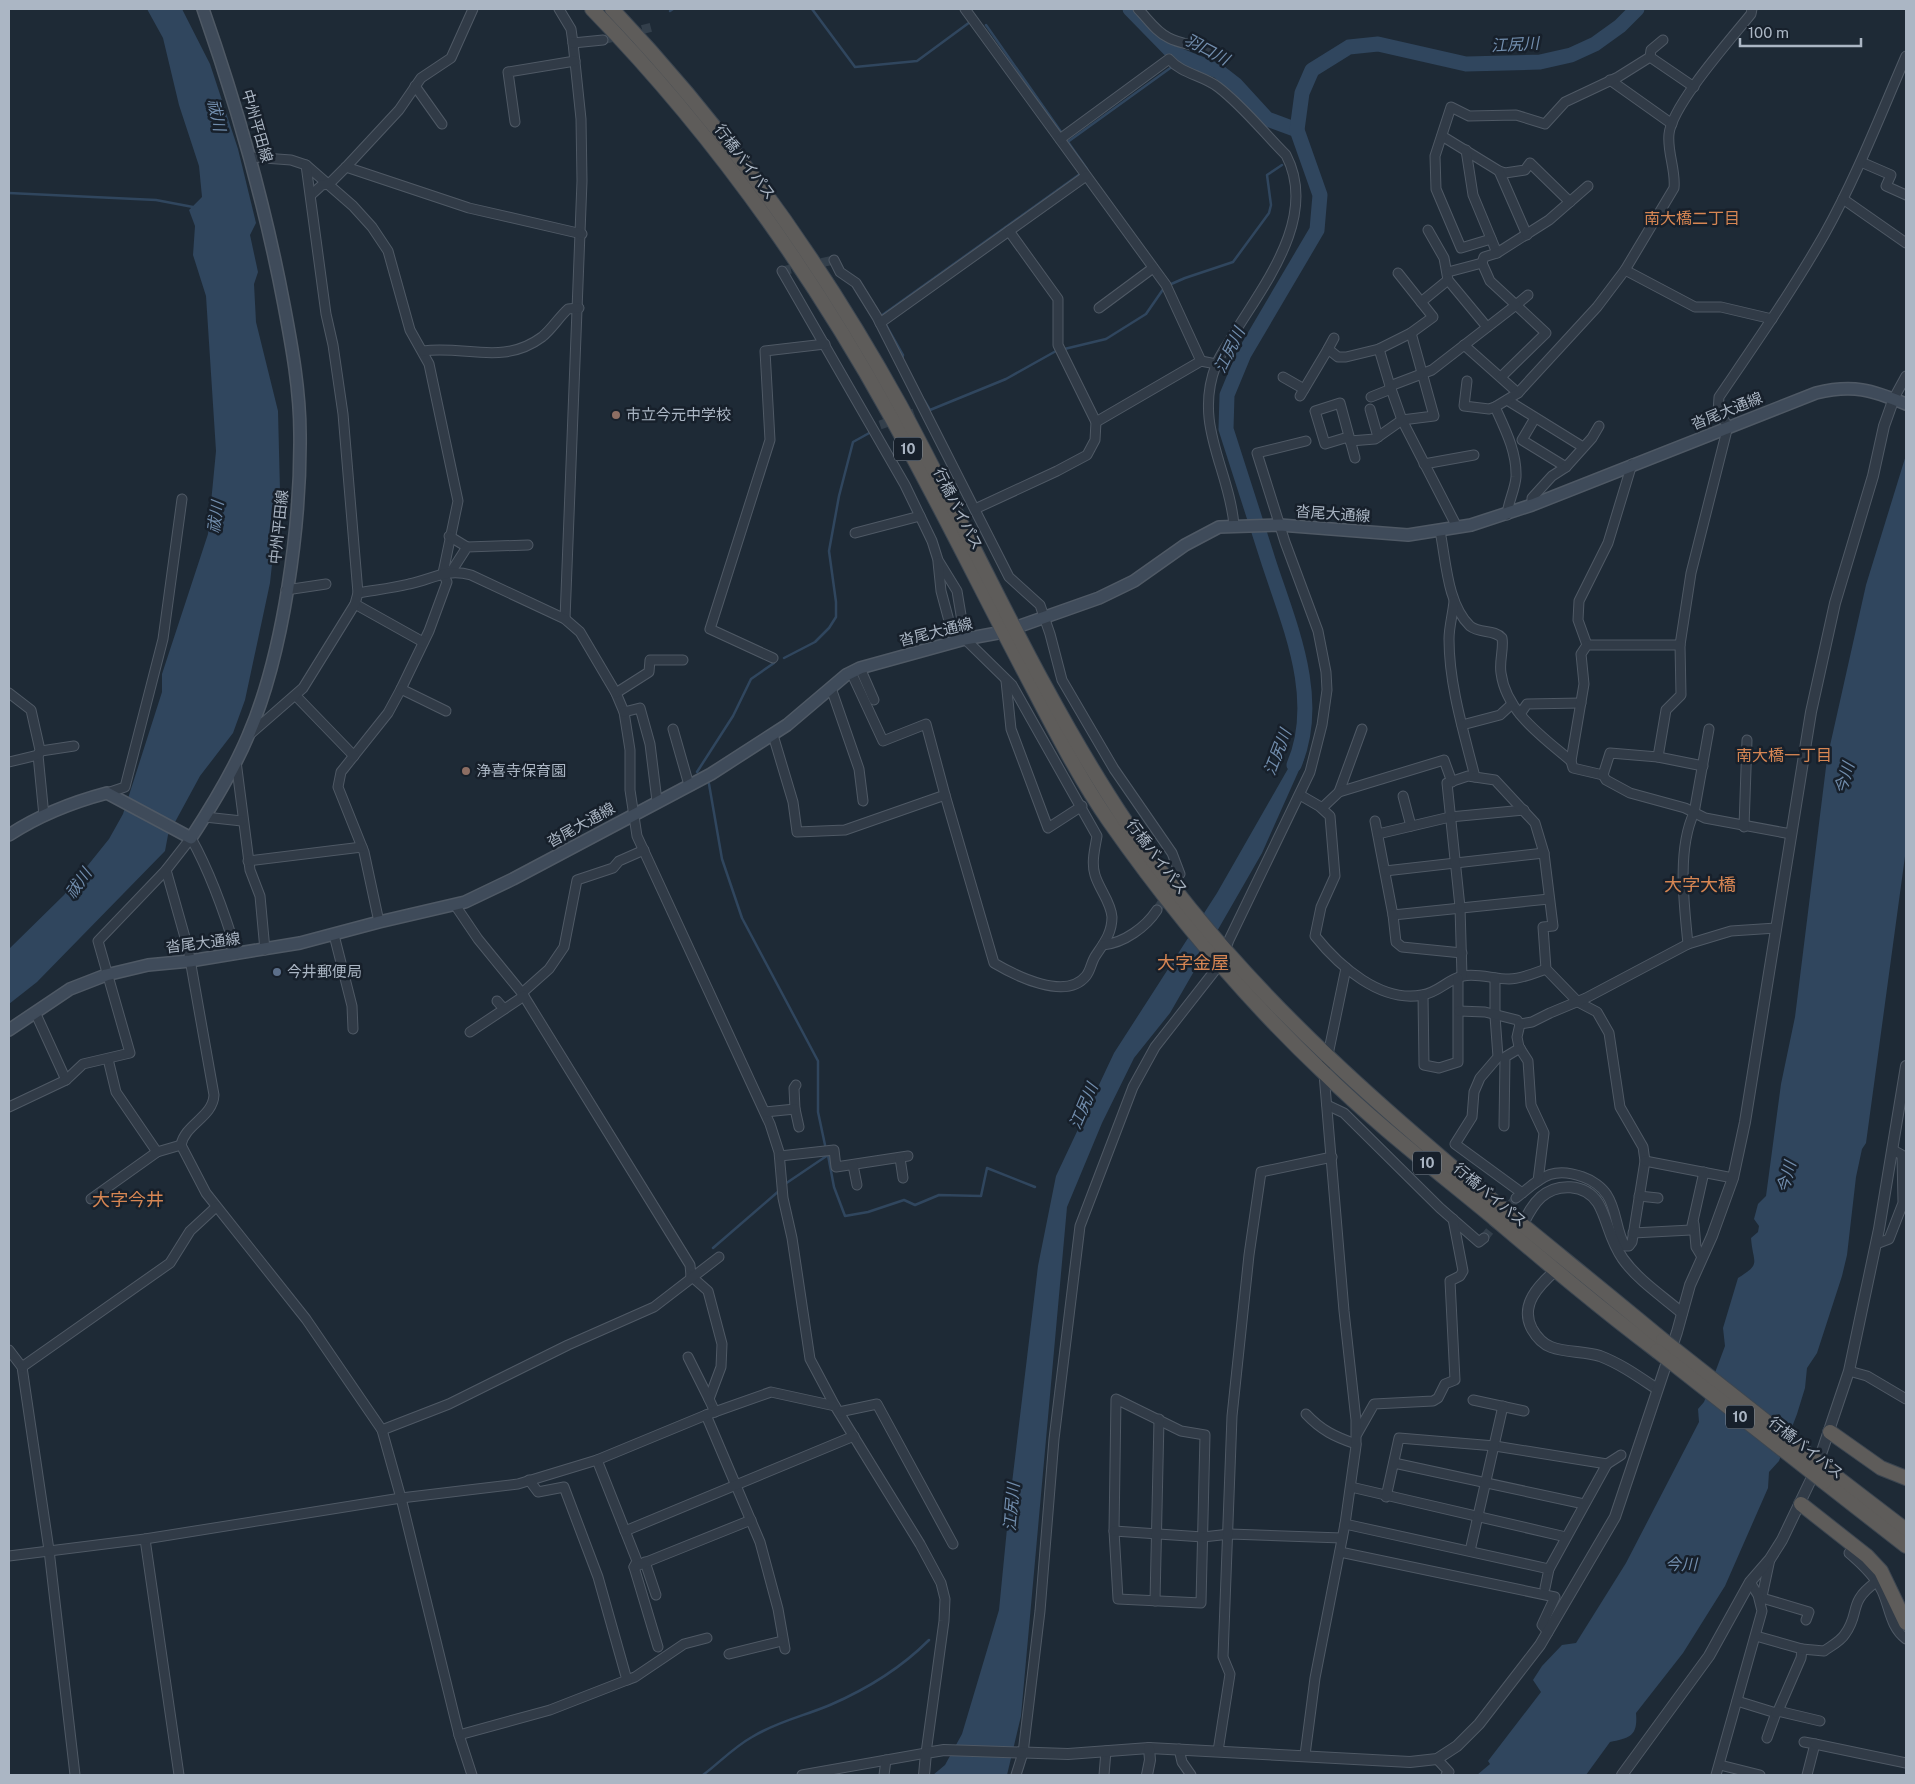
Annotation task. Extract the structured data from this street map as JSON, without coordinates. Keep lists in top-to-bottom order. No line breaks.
{"streets":{"highway":["行橋バイパス","10"],"main road":["中州平田線","沓尾大通線"]},"crossings":[["行橋バイパス","沓尾大通線"]],"districts":["南大橋二丁目","南大橋一丁目","大字大橋","大字金屋","大字今井"],"water":["江尻川","羽口川","祓川","今川"],"places":["市立今元中学校","浄喜寺保育園","今井郵便局"],"scale_bar":"100 m"}
